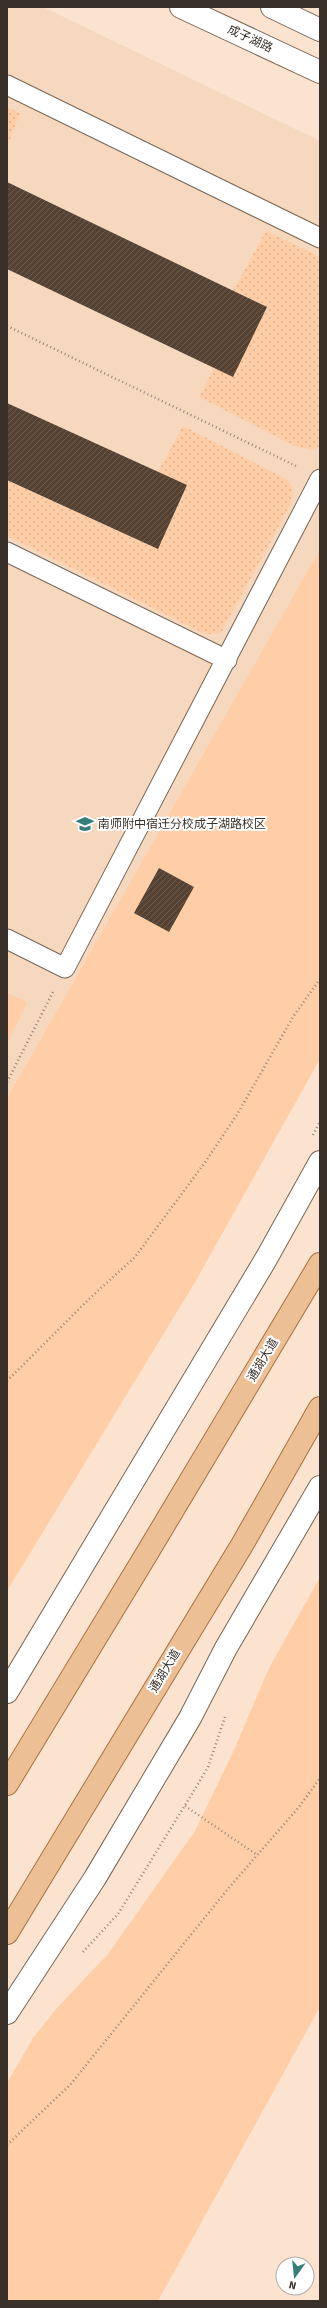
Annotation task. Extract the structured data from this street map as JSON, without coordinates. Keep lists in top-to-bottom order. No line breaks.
{"streets":{"main road":["通湖大道"],"street":["成子湖路"]},"places":{"school or university":["南师附中宿迁分校成子湖路校区"]},"north":"bottom"}
